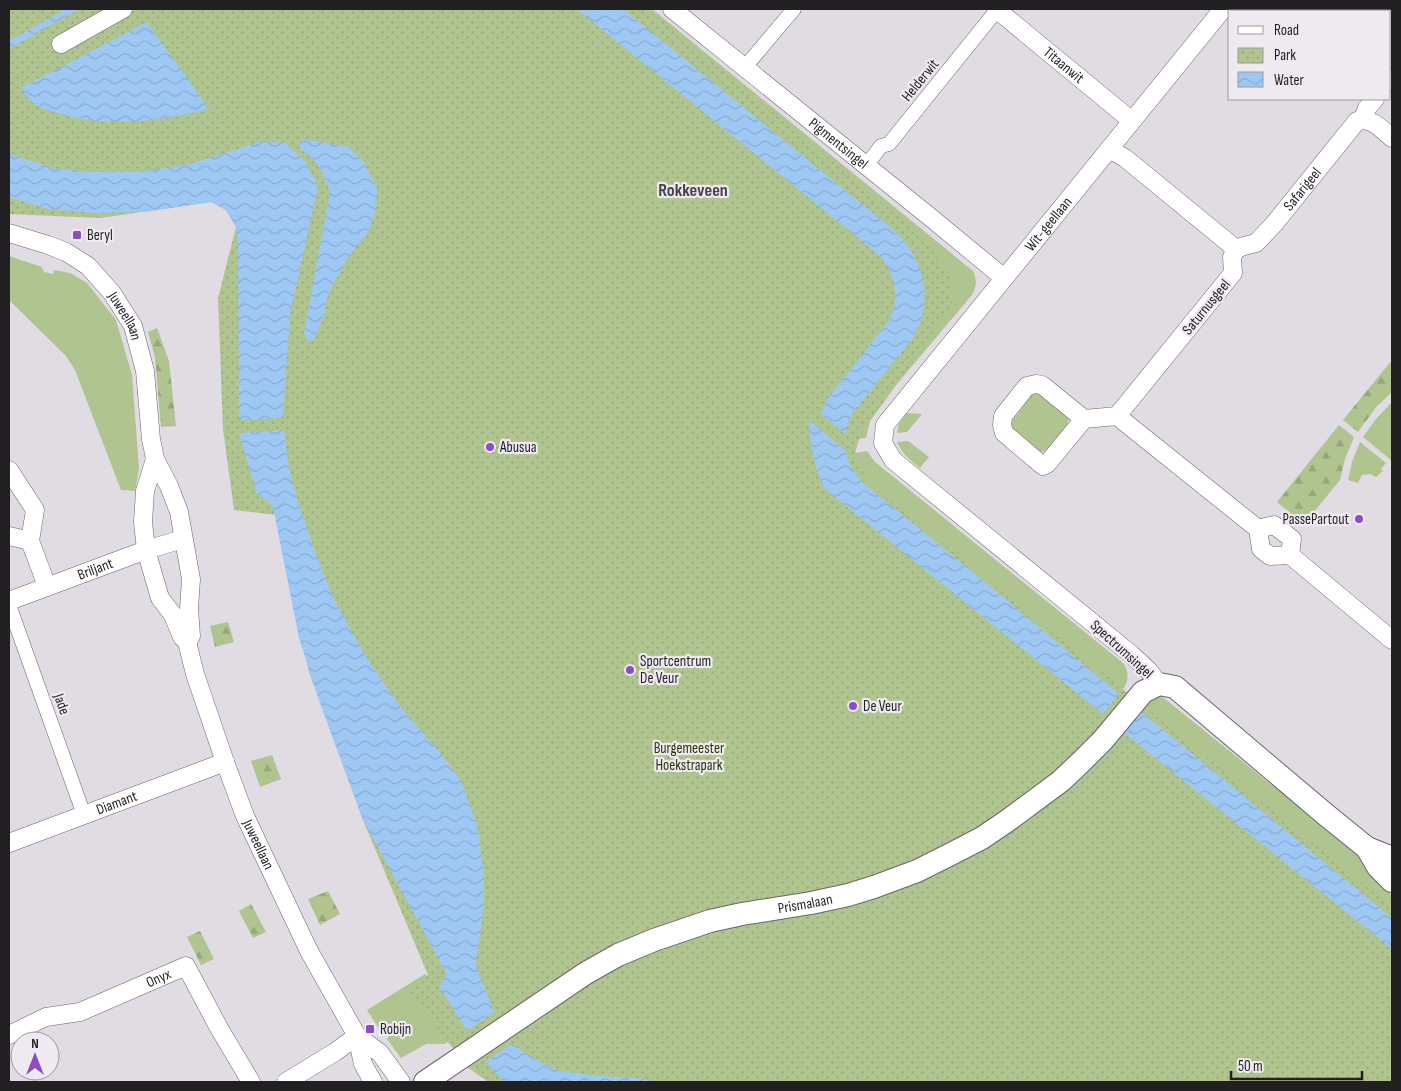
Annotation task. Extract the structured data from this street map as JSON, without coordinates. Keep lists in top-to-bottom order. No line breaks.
{"streets":{"street":["Titaanwit","Helderwit","Pigmentsingel","Safarigeel","Wit-geellaan","Saturnusgeel","Juweellaan","Briljant","Spectrumsingel","Jade","Diamant","Prismalaan","Onyx"]},"crossings":[["Titaanwit","Helderwit"],["Titaanwit","Wit-geellaan"],["Helderwit","Pigmentsingel"],["Pigmentsingel","Wit-geellaan"],["Safarigeel","Saturnusgeel"],["Wit-geellaan","Spectrumsingel"],["Juweellaan","Briljant"],["Juweellaan","Diamant"],["Briljant","Jade"],["Spectrumsingel","Prismalaan"],["Jade","Diamant"]],"districts":["Rokkeveen"],"parks":["Burgemeester Hoekstrapark"],"places":{"transit":["Beryl","Robijn"],"other":["Abusua","PassePartout","Sportcentrum De Veur","De Veur"]},"legend":["Road","Park","Water"],"scale_bar":"50 m","north":"top"}
